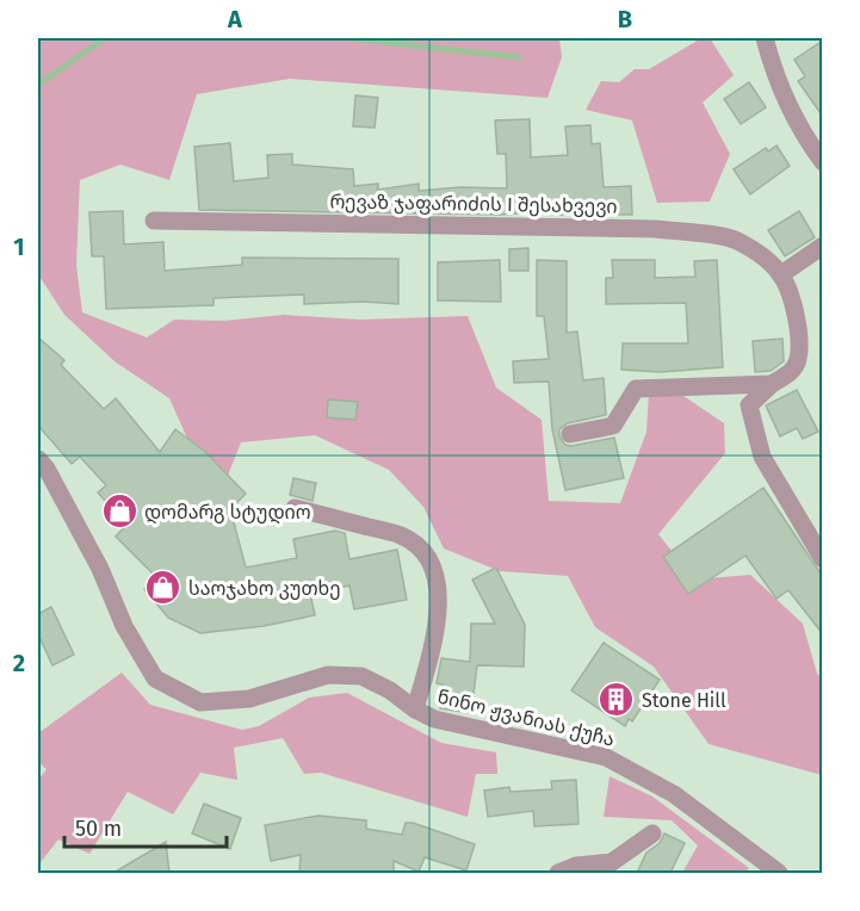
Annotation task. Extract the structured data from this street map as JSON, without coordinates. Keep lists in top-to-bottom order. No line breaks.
{"streets":{"street":["რევაზ ჯაფარიძის I შესახვევი","ნინო ჟვანიას ქუჩა"]},"places":{"shop":["დომარგ სტუდიო","საოჯახო კუთხე"],"building":["Stone Hill"]},"scale_bar":"50 m","grid":{"columns":["A","B"],"rows":["1","2"]}}
